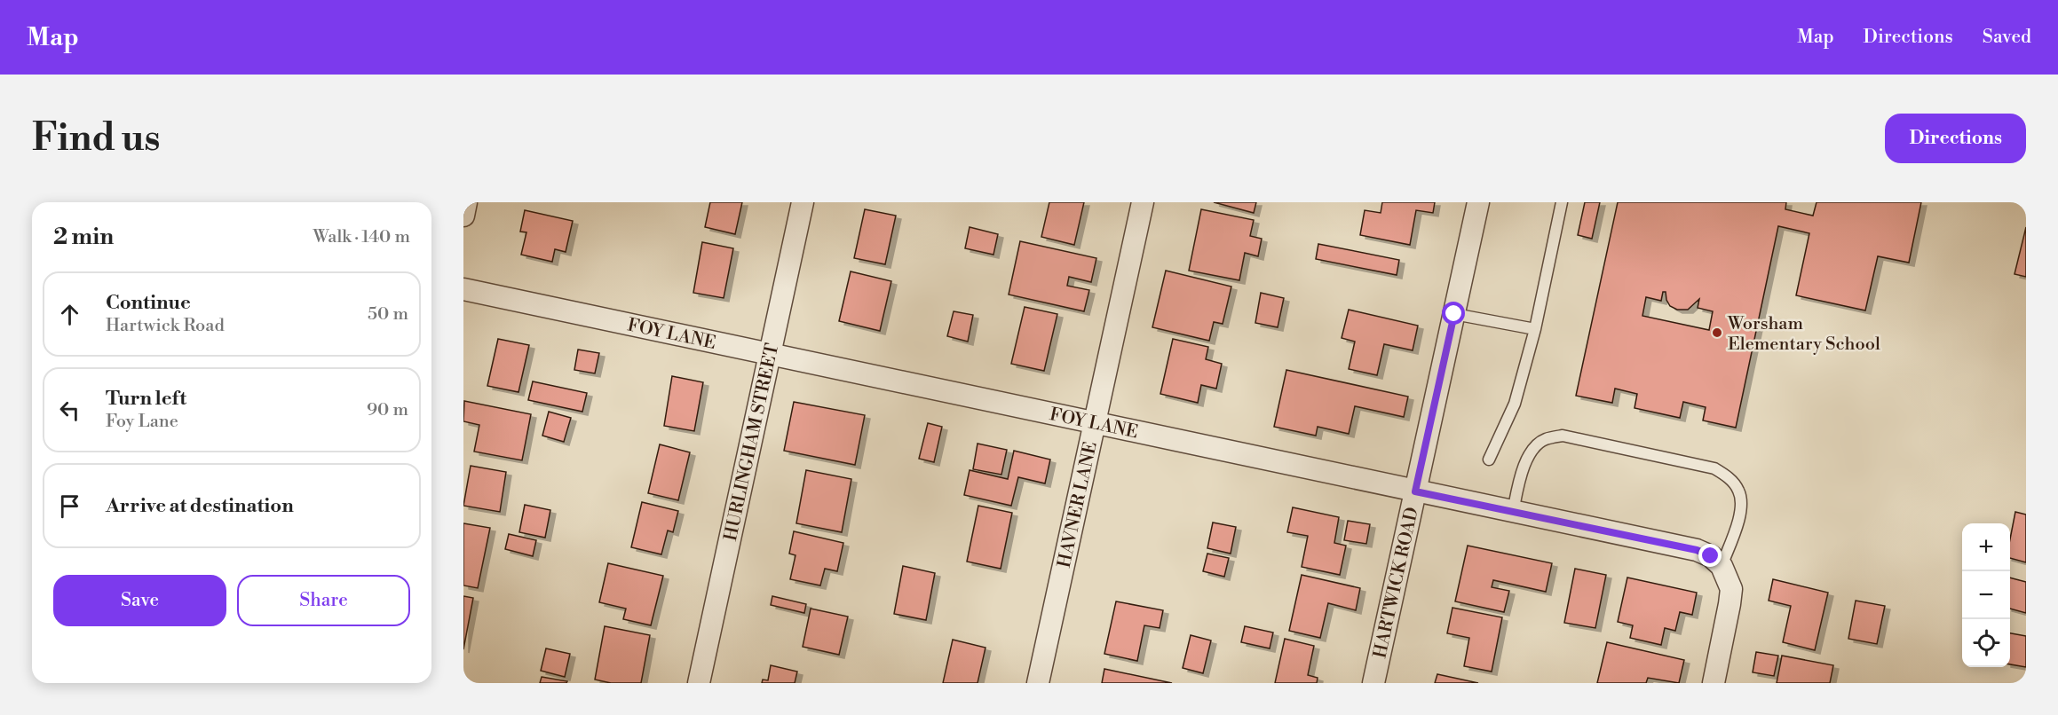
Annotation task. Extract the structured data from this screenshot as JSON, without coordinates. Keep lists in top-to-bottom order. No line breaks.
{"streets":{"street":["FOY LANE","HURLINGHAM STREET","HAVNER LANE","HARTWICK ROAD"]},"crossings":[["FOY LANE","HURLINGHAM STREET"],["FOY LANE","HAVNER LANE"],["FOY LANE","HARTWICK ROAD"]],"places":["Worsham Elementary School"],"page":{"header":"Map","nav":["Map","Directions","Saved"],"buttons":["Directions",["Save","Share"]],"title":"Find us","heading":["2 min","Walk · 140 m"],"list":[["Continue","Hartwick Road","50 m"],["Turn left","Foy Lane","90 m"],"Arrive at destination"],"map_buttons":["+","−"]}}
